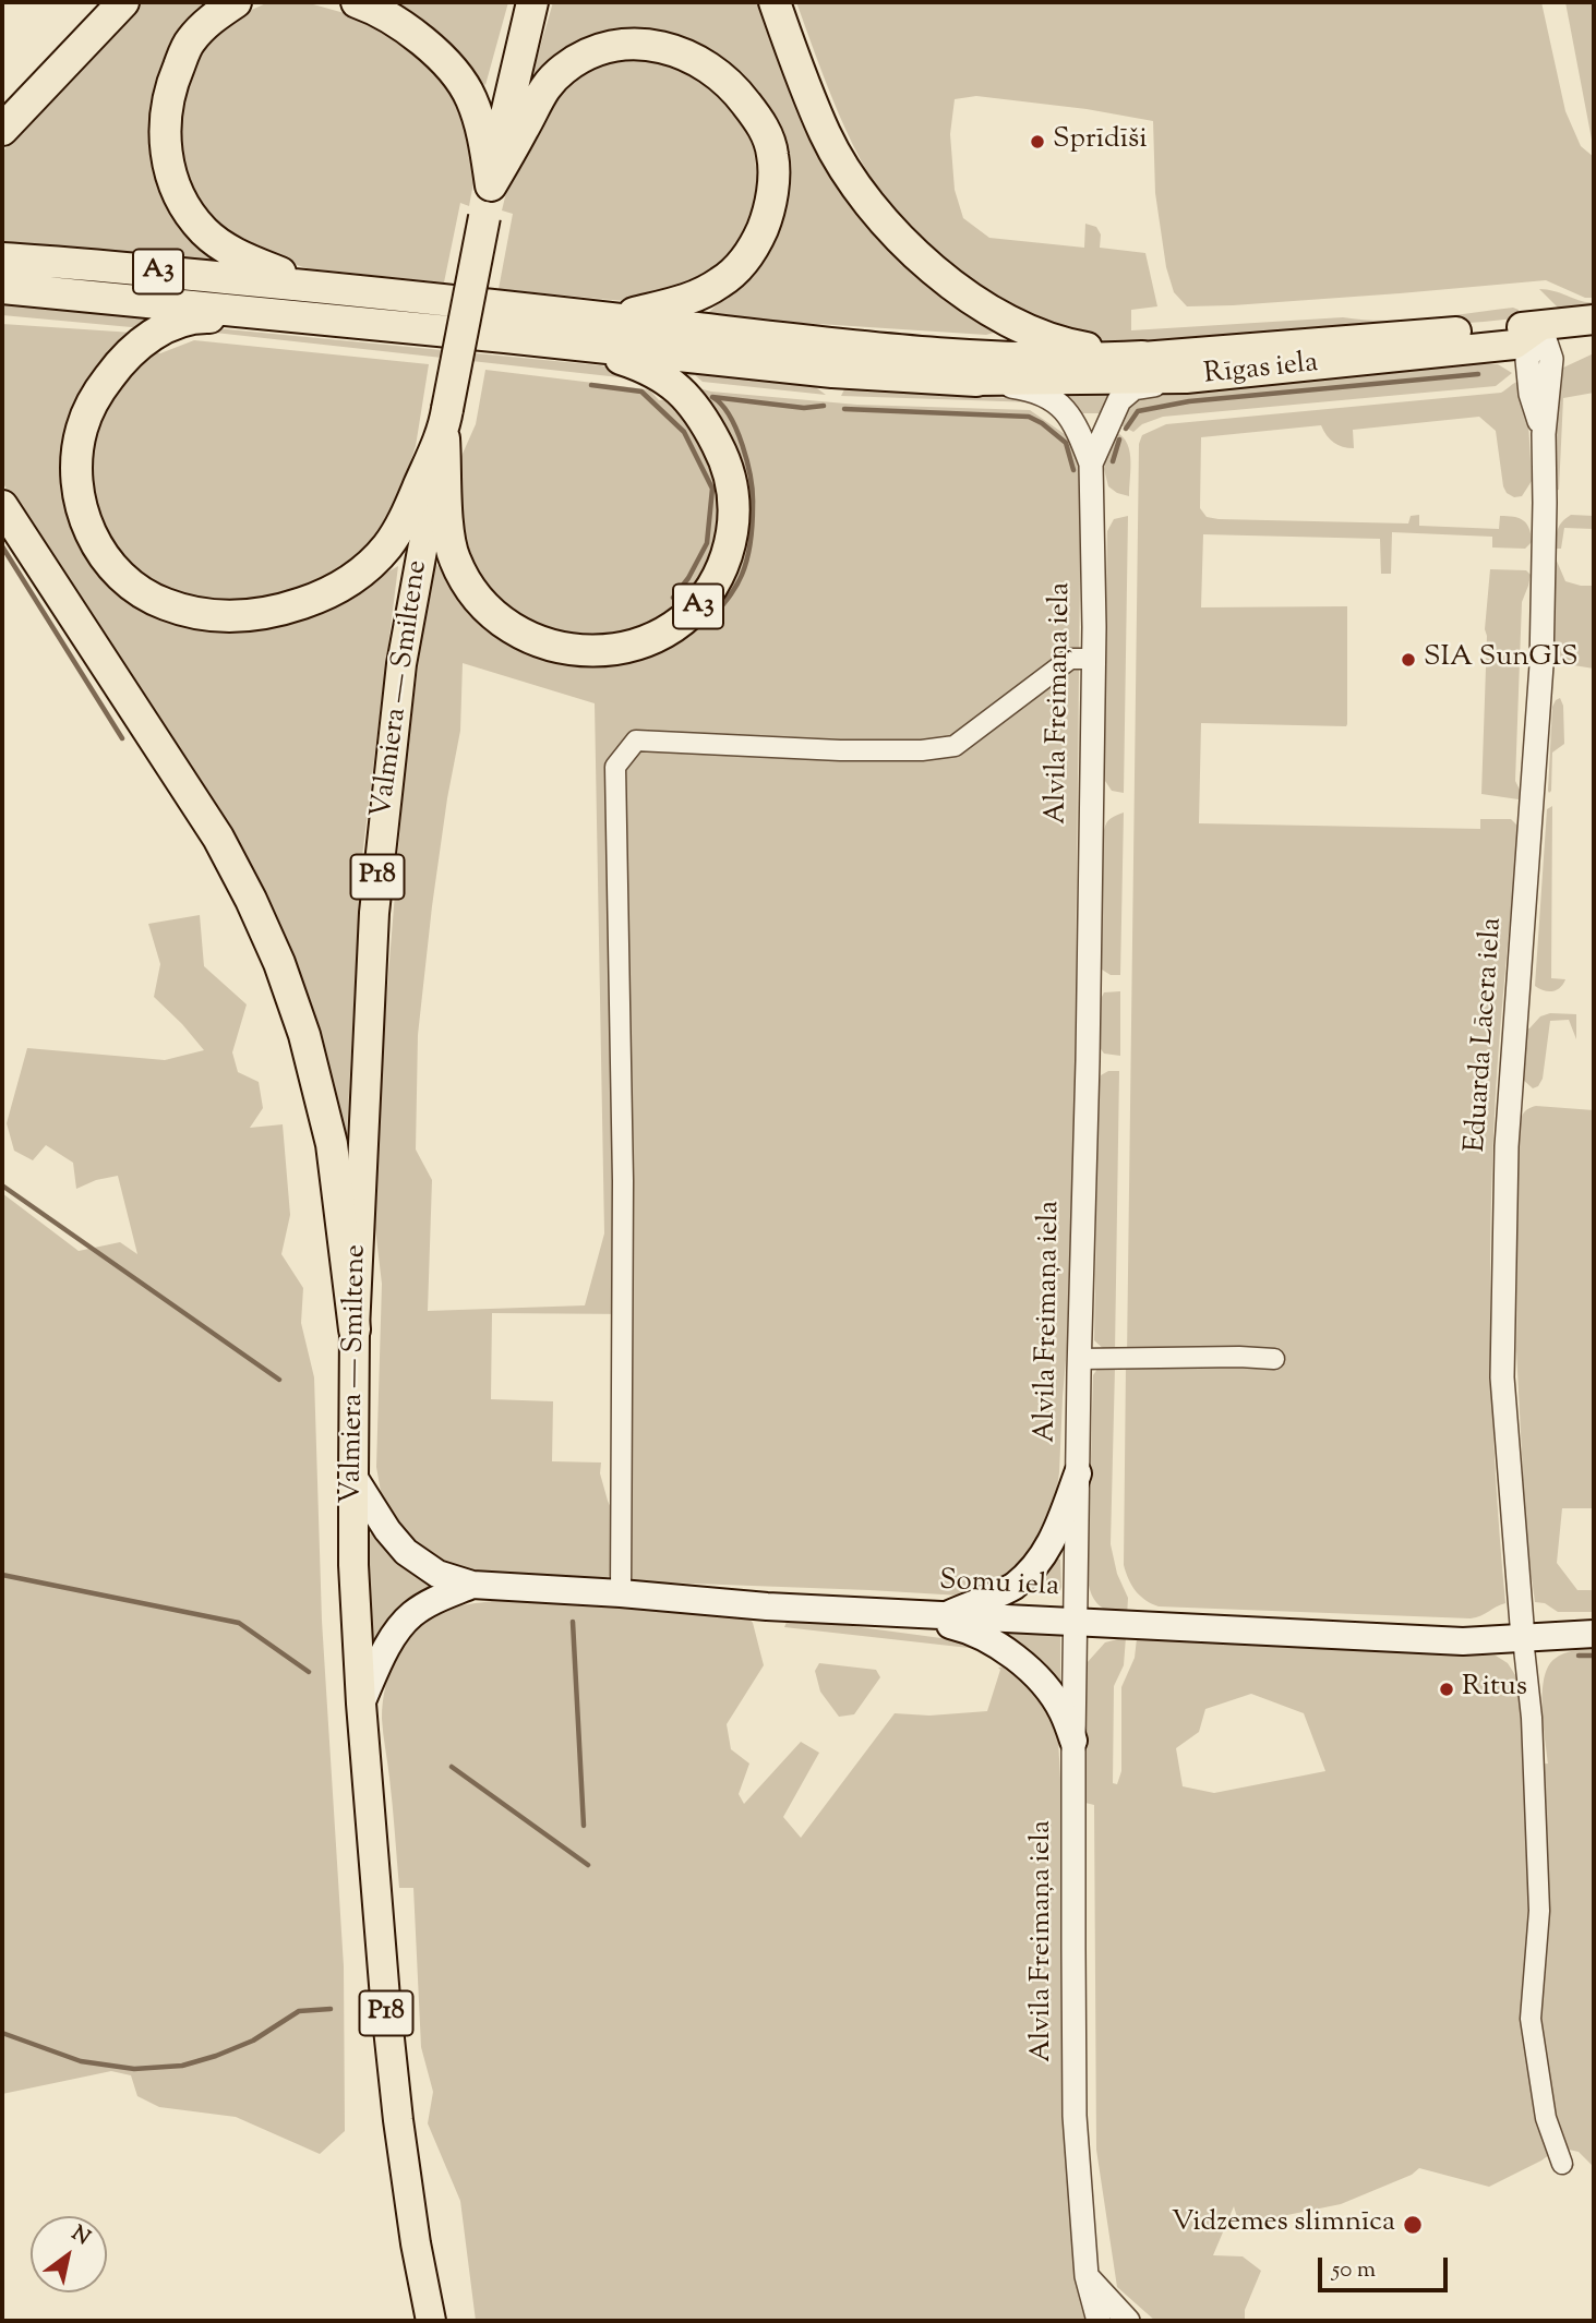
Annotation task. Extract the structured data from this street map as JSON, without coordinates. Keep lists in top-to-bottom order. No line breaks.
{"streets":{"highway":["A3"],"main road":["Rīgas iela","Valmiera — Smiltene","P18","Somu iela"],"street":["Alvila Freimaņa iela","Eduarda Lācera iela"]},"crossings":[["A3","Rīgas iela"],["A3","Valmiera — Smiltene"],["Rīgas iela","Alvila Freimaņa iela"],["Rīgas iela","Eduarda Lācera iela"],["Alvila Freimaņa iela","Somu iela"],["Eduarda Lācera iela","Somu iela"]],"places":["Sprīdīši","SIA SunGIS","Ritus","Vidzemes slimnīca"],"scale_bar":"50 m","north":"top right"}
